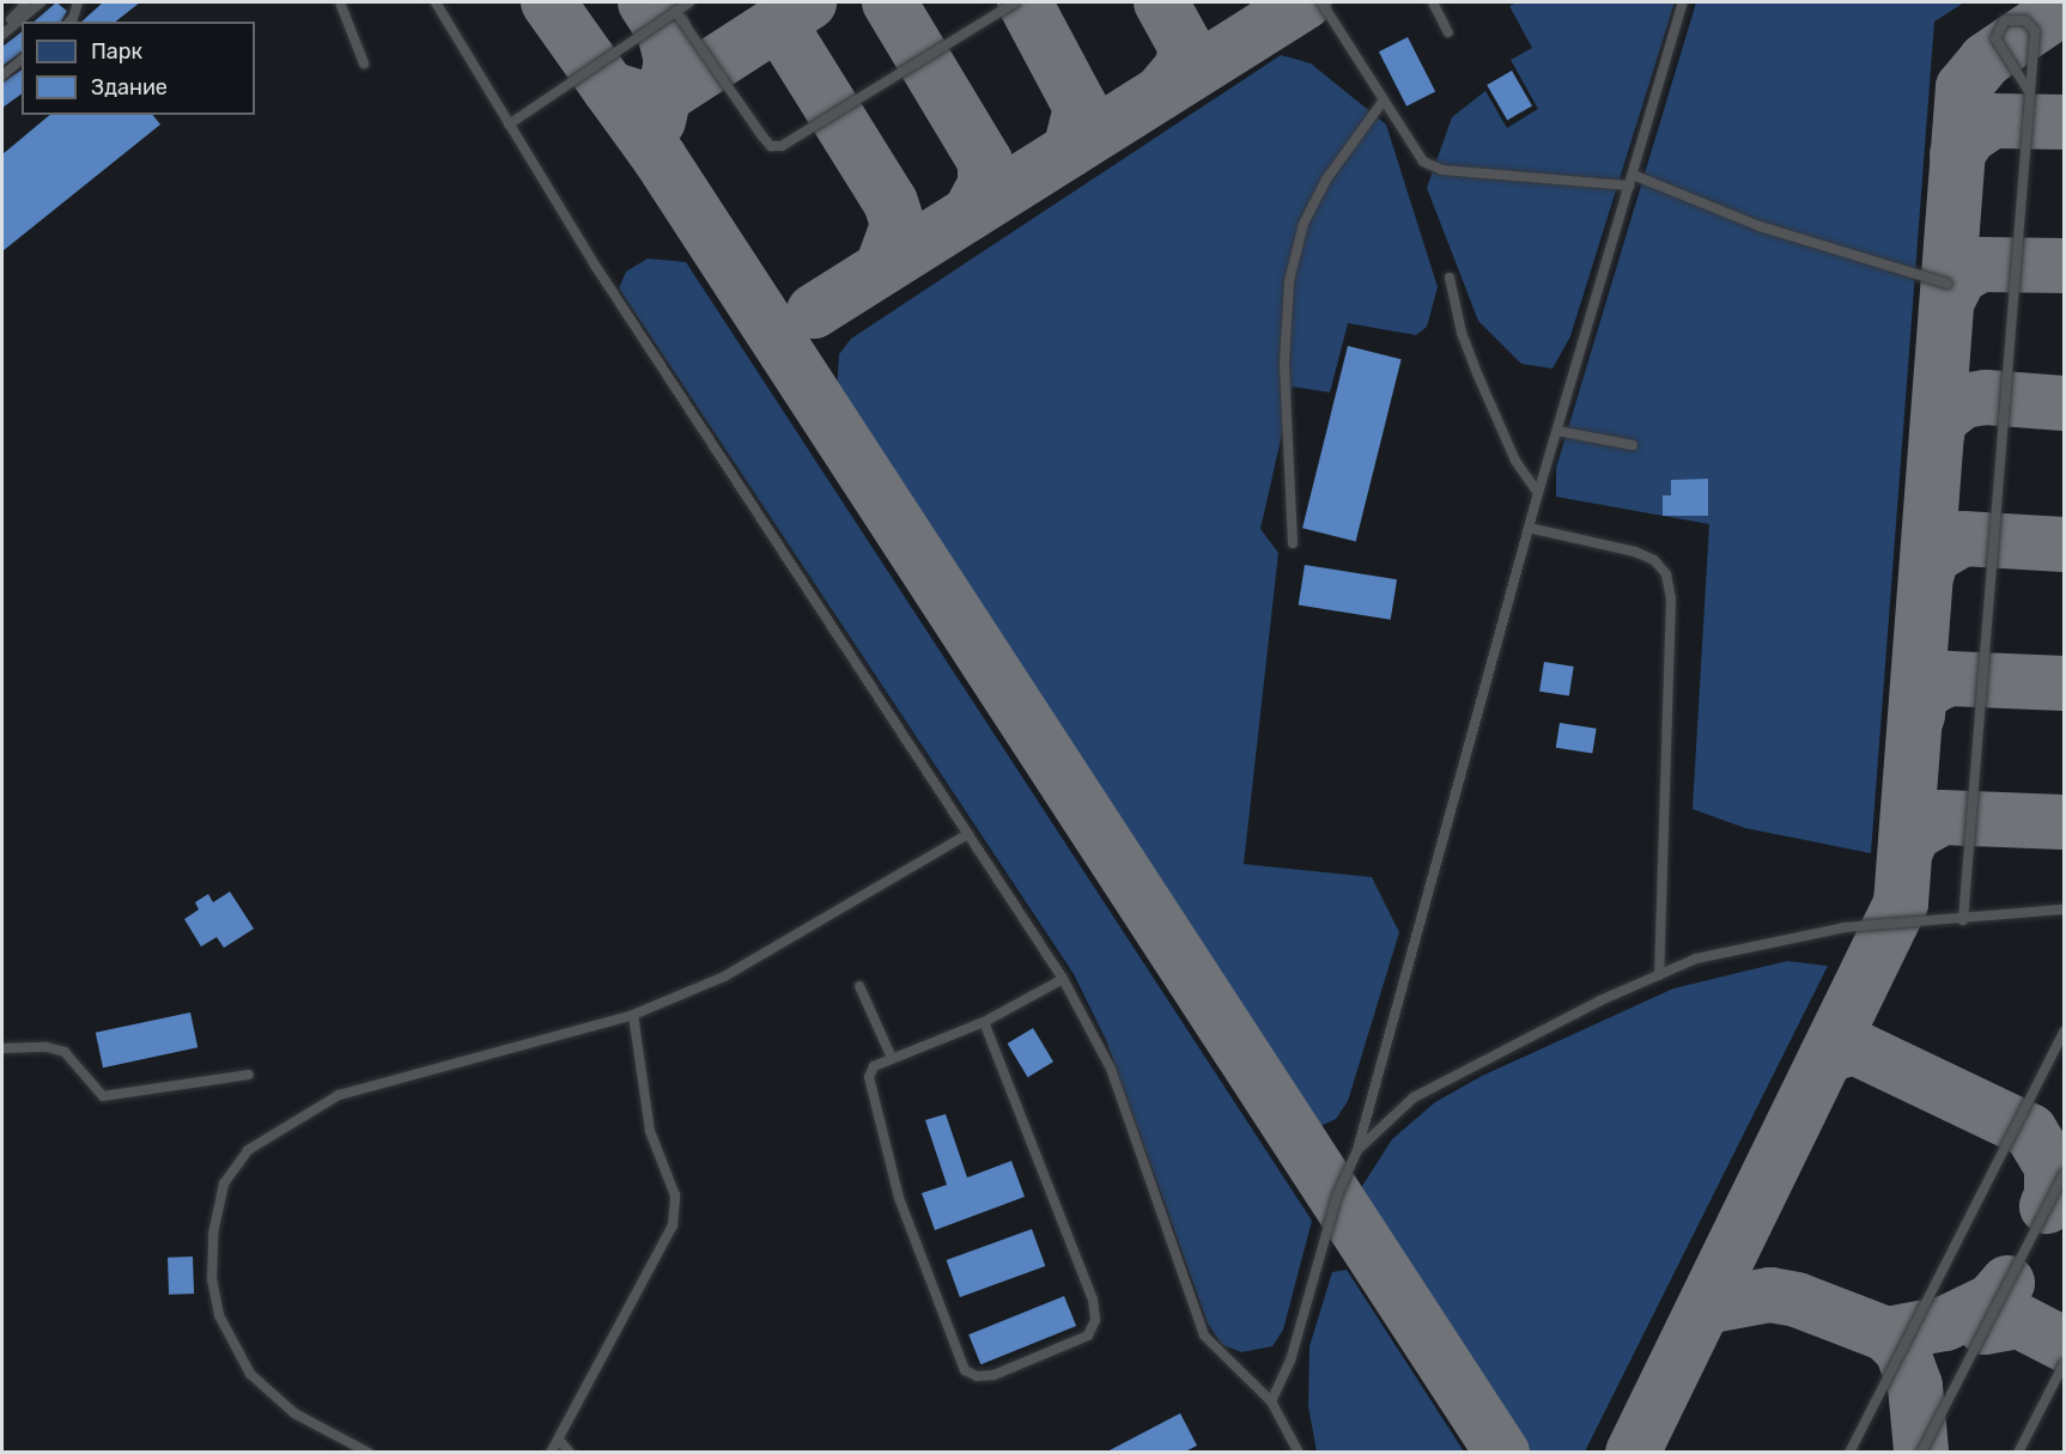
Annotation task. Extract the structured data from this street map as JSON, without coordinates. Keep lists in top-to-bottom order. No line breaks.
{"legend":["Парк","Здание"]}
